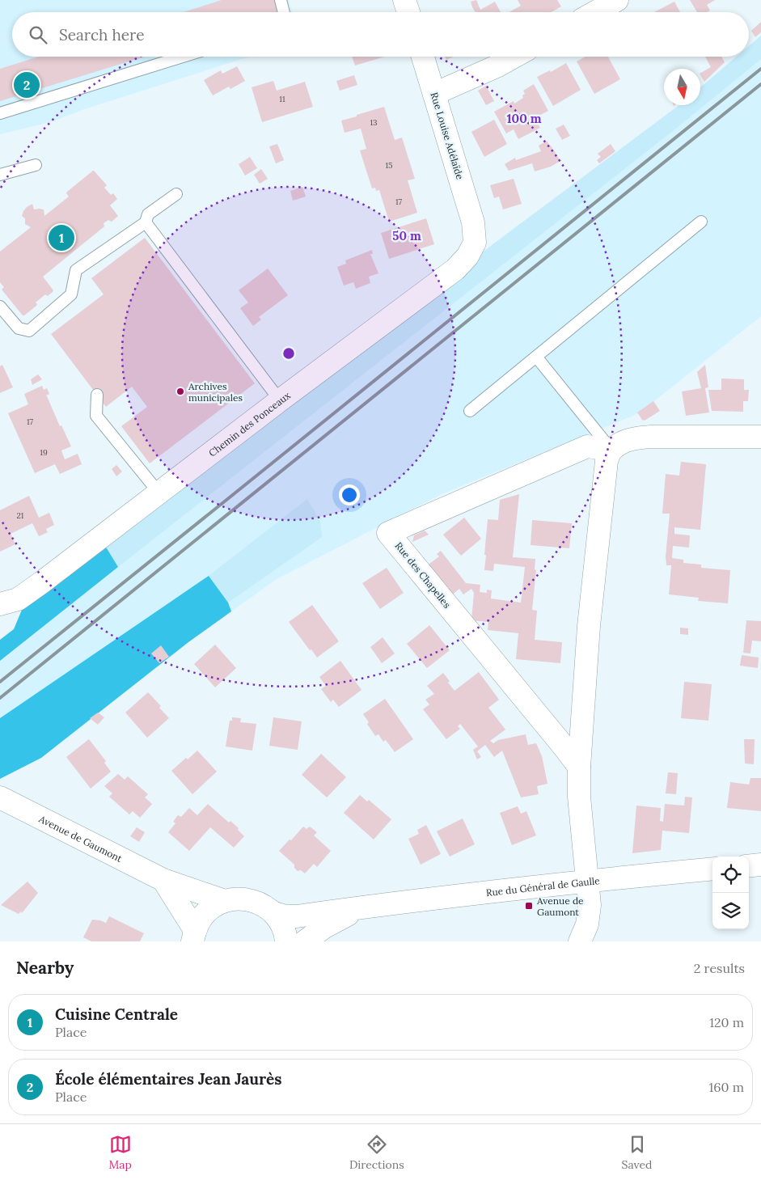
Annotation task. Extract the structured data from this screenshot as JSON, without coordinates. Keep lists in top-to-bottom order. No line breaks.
{"streets":{"street":["Rue Louise Adélaïde","Chemin des Ponceaux","Rue des Chapelles","Avenue de Gaumont","Rue du Général de Gaulle"]},"crossings":[["Rue Louise Adélaïde","Chemin des Ponceaux"]],"places":{"other":["Archives municipales"],"transit":["Avenue de Gaumont"]},"house_numbers":["11","13","15","17","17","19","21"],"north":"bottom","page":{"search":"Search here","pins":["2","1"],"heading":["Nearby","2 results"],"list":[{"mark":"1","name":"Cuisine Centrale","note":"Place","value":"120 m"},{"mark":"2","name":"École élémentaires Jean Jaurès","note":"Place","value":"160 m"}],"nav":["Map","Directions","Saved"]},"rings":["100 m","50 m"]}
